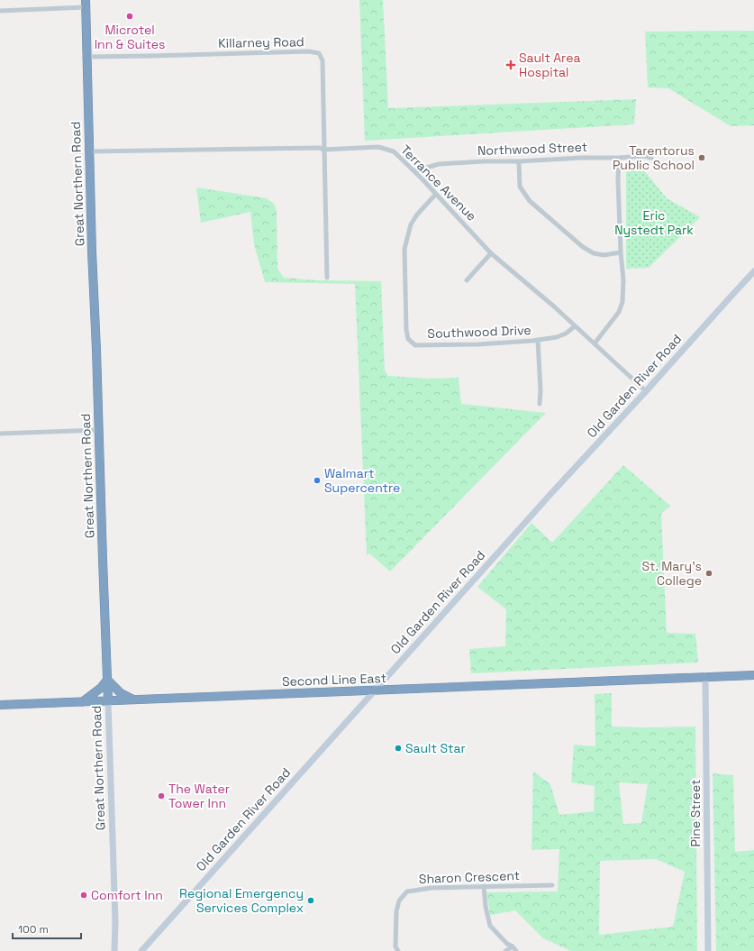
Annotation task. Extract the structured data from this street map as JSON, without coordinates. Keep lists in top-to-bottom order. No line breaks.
{"streets":{"highway":["Great Northern Road","Second Line East"],"main road":["Old Garden River Road","Pine Street"],"street":["Killarney Road","Northwood Street","Terrance Avenue","Southwood Drive","Sharon Crescent"]},"crossings":[["Killarney Road","Terrance Avenue"],["Killarney Road","Great Northern Road"],["Northwood Street","Terrance Avenue"],["Terrance Avenue","Great Northern Road"],["Terrance Avenue","Southwood Drive"],["Terrance Avenue","Old Garden River Road"],["Great Northern Road","Second Line East"],["Old Garden River Road","Second Line East"],["Second Line East","Pine Street"]],"parks":["Eric Nystedt Park"],"places":{"other":["Microtel Inn & Suites","Tarentorus Public School","Walmart Supercentre","St. Mary's College","Sault Star","The Water Tower Inn","Comfort Inn","Regional Emergency Services Complex"],"health":["Sault Area Hospital"]},"scale_bar":"100 m"}
